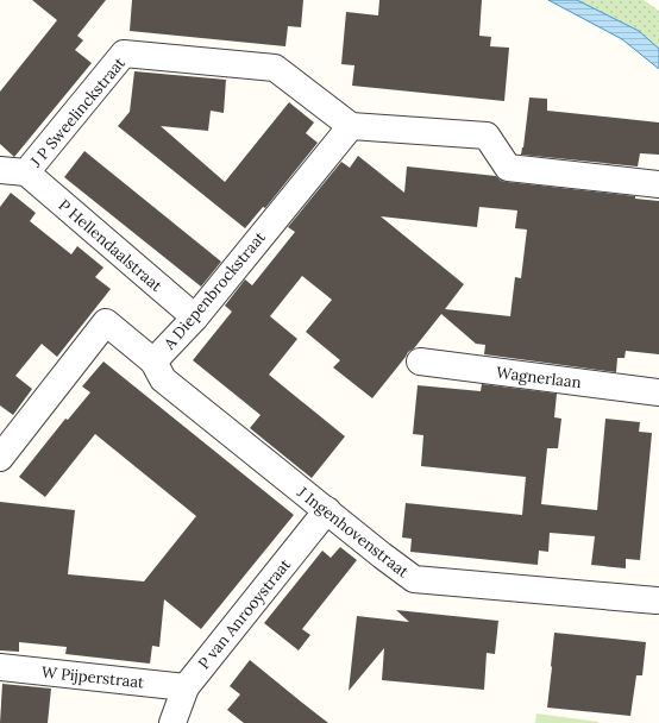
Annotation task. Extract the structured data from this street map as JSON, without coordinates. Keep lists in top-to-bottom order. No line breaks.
{"streets":{"street":["J P Sweelinckstraat","P Hellendaalstraat","A Diepenbrockstraat","Wagnerlaan","J Ingenhovenstraat","P van Anrooystraat","W Pijperstraat"]},"crossings":[["J P Sweelinckstraat","P Hellendaalstraat"],["J P Sweelinckstraat","A Diepenbrockstraat"],["P Hellendaalstraat","A Diepenbrockstraat"],["A Diepenbrockstraat","J Ingenhovenstraat"],["J Ingenhovenstraat","P van Anrooystraat"],["P van Anrooystraat","W Pijperstraat"]]}
